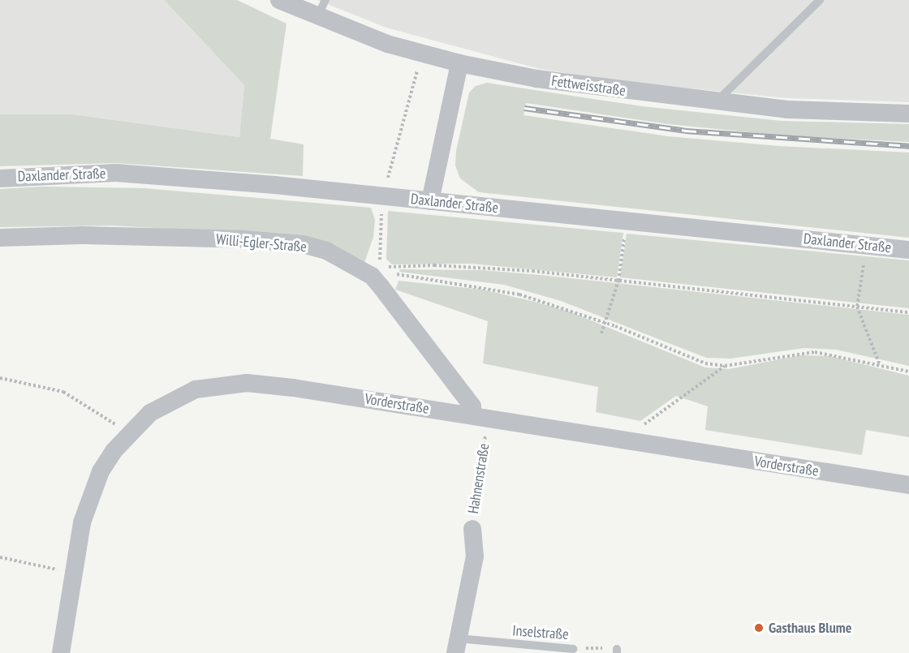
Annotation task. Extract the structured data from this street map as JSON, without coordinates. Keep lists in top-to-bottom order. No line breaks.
{"streets":{"street":["Fettweisstraße","Daxlander Straße","Willi-Egler-Straße","Vorderstraße","Hahnenstraße"],"lane":["Inselstraße"]},"crossings":[["Willi-Egler-Straße","Vorderstraße"],["Willi-Egler-Straße","Hahnenstraße"],["Vorderstraße","Hahnenstraße"],["Hahnenstraße","Inselstraße"]],"places":["Gasthaus Blume"]}
